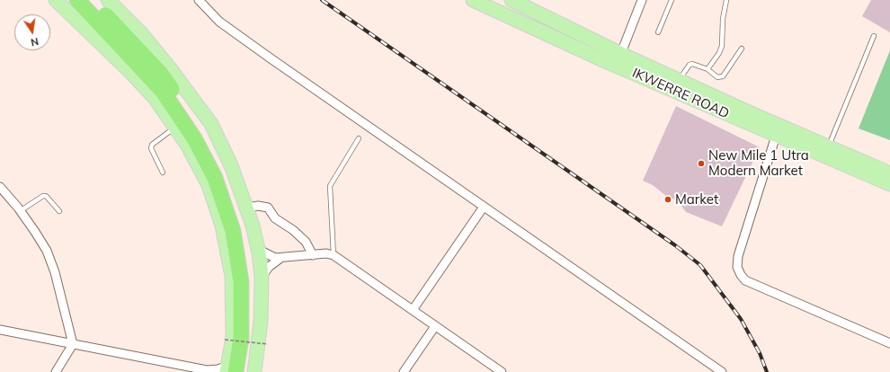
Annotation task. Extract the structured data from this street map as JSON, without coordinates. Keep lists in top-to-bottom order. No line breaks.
{"streets":{"main road":["IKWERRE ROAD"]},"places":["New Mile 1 Utra Modern Market","Market"],"north":"bottom"}
